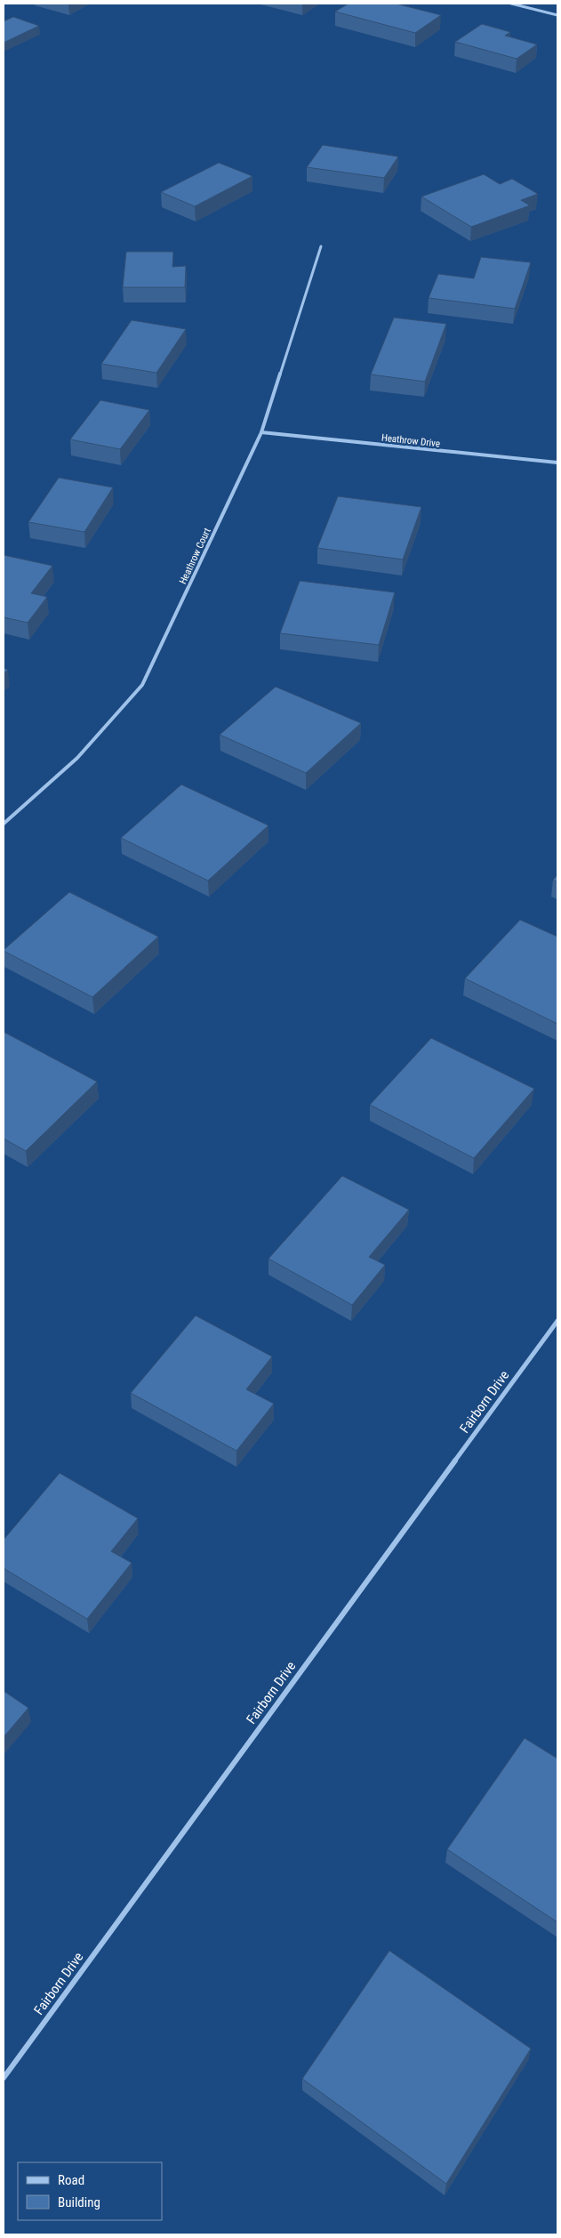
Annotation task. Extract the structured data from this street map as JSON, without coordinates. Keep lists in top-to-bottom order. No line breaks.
{"streets":{"street":["Heathrow Drive","Heathrow Court","Fairborn Drive"]},"crossings":[["Heathrow Drive","Heathrow Court"]],"legend":["Road","Building"]}
